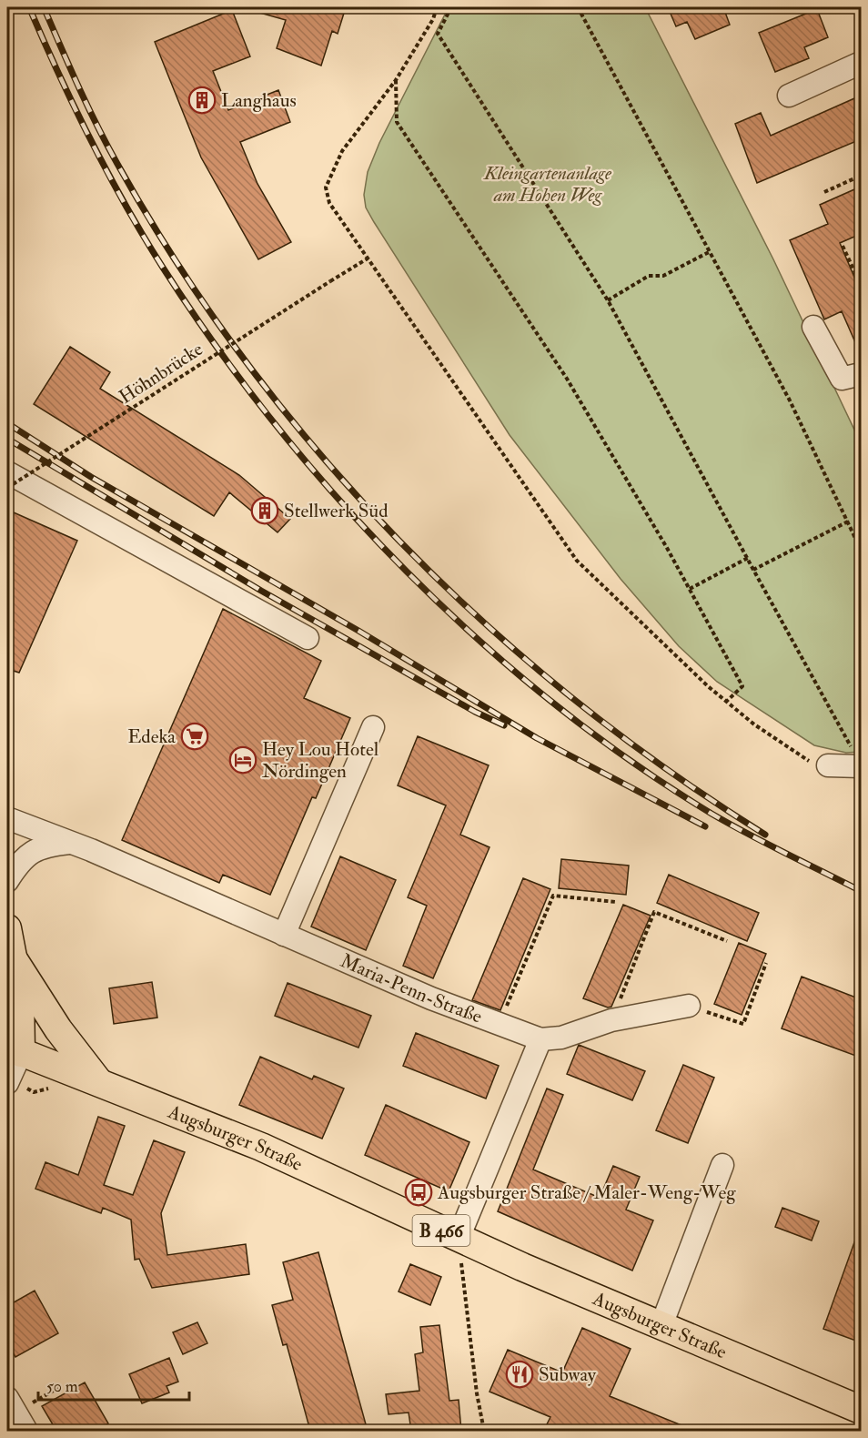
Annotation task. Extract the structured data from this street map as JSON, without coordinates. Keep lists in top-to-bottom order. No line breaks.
{"streets":{"main road":["Augsburger Straße","B 466"],"street":["Maria-Penn-Straße"],"path":["Höhnbrücke"]},"parks":["Kleingartenanlage am Hohen Weg"],"places":{"building":["Langhaus","Stellwerk Süd"],"supermarket":["Edeka"],"hotel":["Hey Lou Hotel Nördingen"],"bus stop":["Augsburger Straße / Maler-Weng-Weg"],"restaurant":["Subway"]},"scale_bar":"50 m"}
